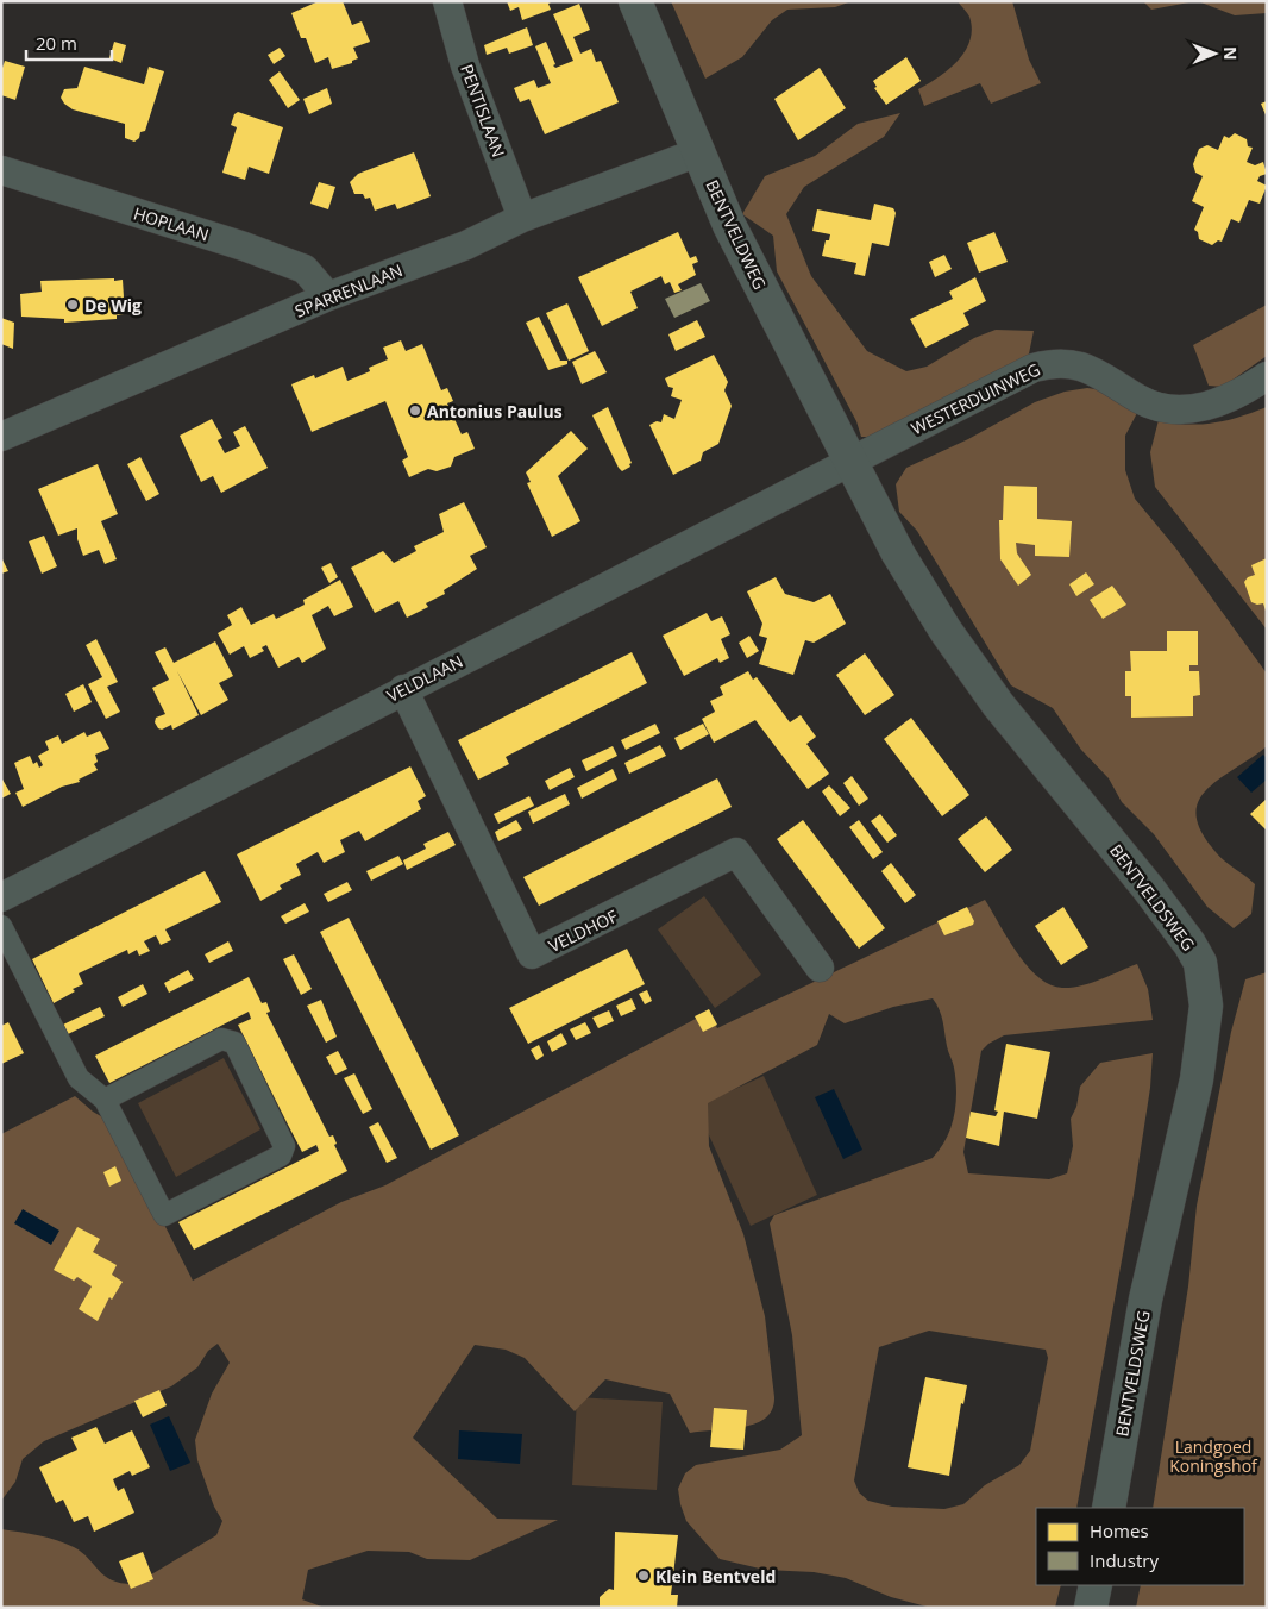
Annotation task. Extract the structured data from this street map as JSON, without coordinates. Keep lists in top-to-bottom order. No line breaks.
{"streets":{"street":["PENTISLAAN","HOPLAAN","BENTVELDWEG","SPARRENLAAN","WESTERDUINWEG","VELDLAAN","BENTVELDSWEG","VELDHOF"]},"crossings":[["PENTISLAAN","SPARRENLAAN"],["HOPLAAN","SPARRENLAAN"],["BENTVELDWEG","SPARRENLAAN"],["BENTVELDWEG","WESTERDUINWEG"],["BENTVELDWEG","VELDLAAN"],["BENTVELDWEG","BENTVELDSWEG"],["WESTERDUINWEG","VELDLAAN"],["WESTERDUINWEG","BENTVELDSWEG"],["VELDLAAN","BENTVELDSWEG"],["VELDLAAN","VELDHOF"]],"parks":["Landgoed Koningshof"],"places":["De Wig","Antonius Paulus","Klein Bentveld"],"legend":["Homes","Industry"],"scale_bar":"20 m","north":"right"}
